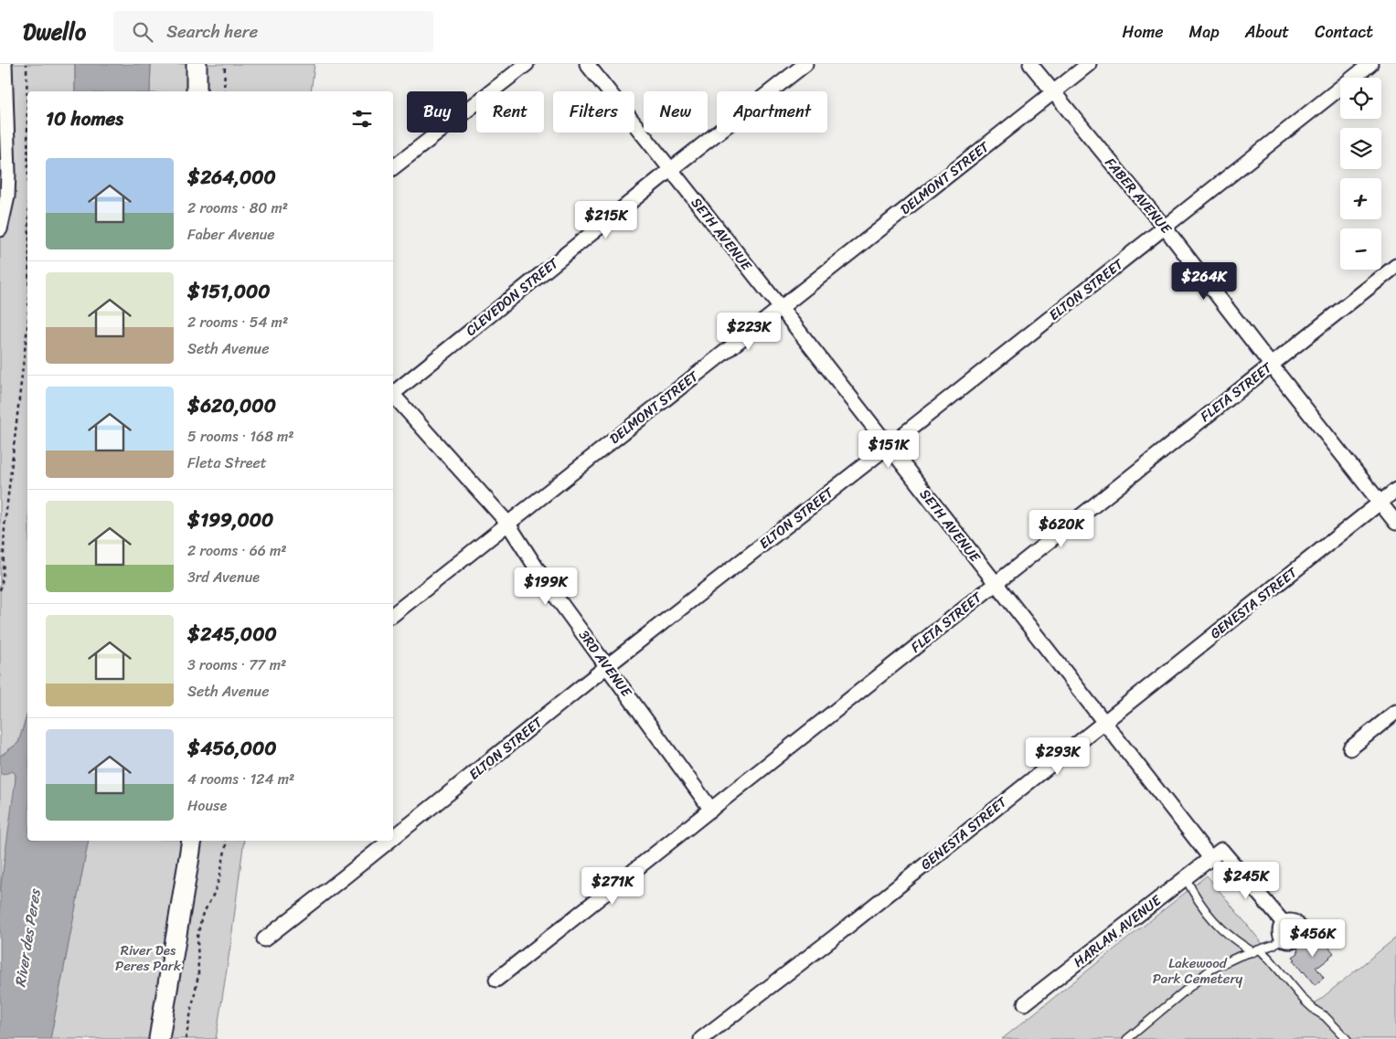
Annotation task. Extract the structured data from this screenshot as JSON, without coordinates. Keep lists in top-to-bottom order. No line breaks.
{"streets":{"street":["DELMONT STREET","FABER AVENUE","SETH AVENUE","ELTON STREET","CLEVEDON STREET","FLETA STREET","GENESTA STREET","3RD AVENUE","HARLAN AVENUE"]},"crossings":[["DELMONT STREET","FABER AVENUE"],["DELMONT STREET","SETH AVENUE"],["DELMONT STREET","3RD AVENUE"],["FABER AVENUE","ELTON STREET"],["FABER AVENUE","FLETA STREET"],["FABER AVENUE","GENESTA STREET"],["SETH AVENUE","ELTON STREET"],["SETH AVENUE","CLEVEDON STREET"],["SETH AVENUE","FLETA STREET"],["SETH AVENUE","GENESTA STREET"],["SETH AVENUE","HARLAN AVENUE"],["ELTON STREET","3RD AVENUE"],["FLETA STREET","3RD AVENUE"]],"water":["River des Peres"],"parks":["River Des Peres Park","Lakewood Park Cemetery"],"page":{"header":"Dwello","search":"Search here","nav":["Home","Map","About","Contact"],"map_buttons":["+","−"],"chip":["Buy","Rent","Filters","New","Apartment"],"heading":"10 homes","list":[{"name":"$264,000","note":"2 rooms · 80 m² · Faber Avenue"},{"name":"$151,000","note":"2 rooms · 54 m² · Seth Avenue"},{"name":"$620,000","note":"5 rooms · 168 m² · Fleta Street"},{"name":"$199,000","note":"2 rooms · 66 m² · 3rd Avenue"},{"name":"$245,000","note":"3 rooms · 77 m² · Seth Avenue"},{"name":"$456,000","note":"4 rooms · 124 m² · House"}],"price":["$215K","$264K","$223K","$151K","$620K","$199K","$293K","$245K","$271K","$456K"]}}
